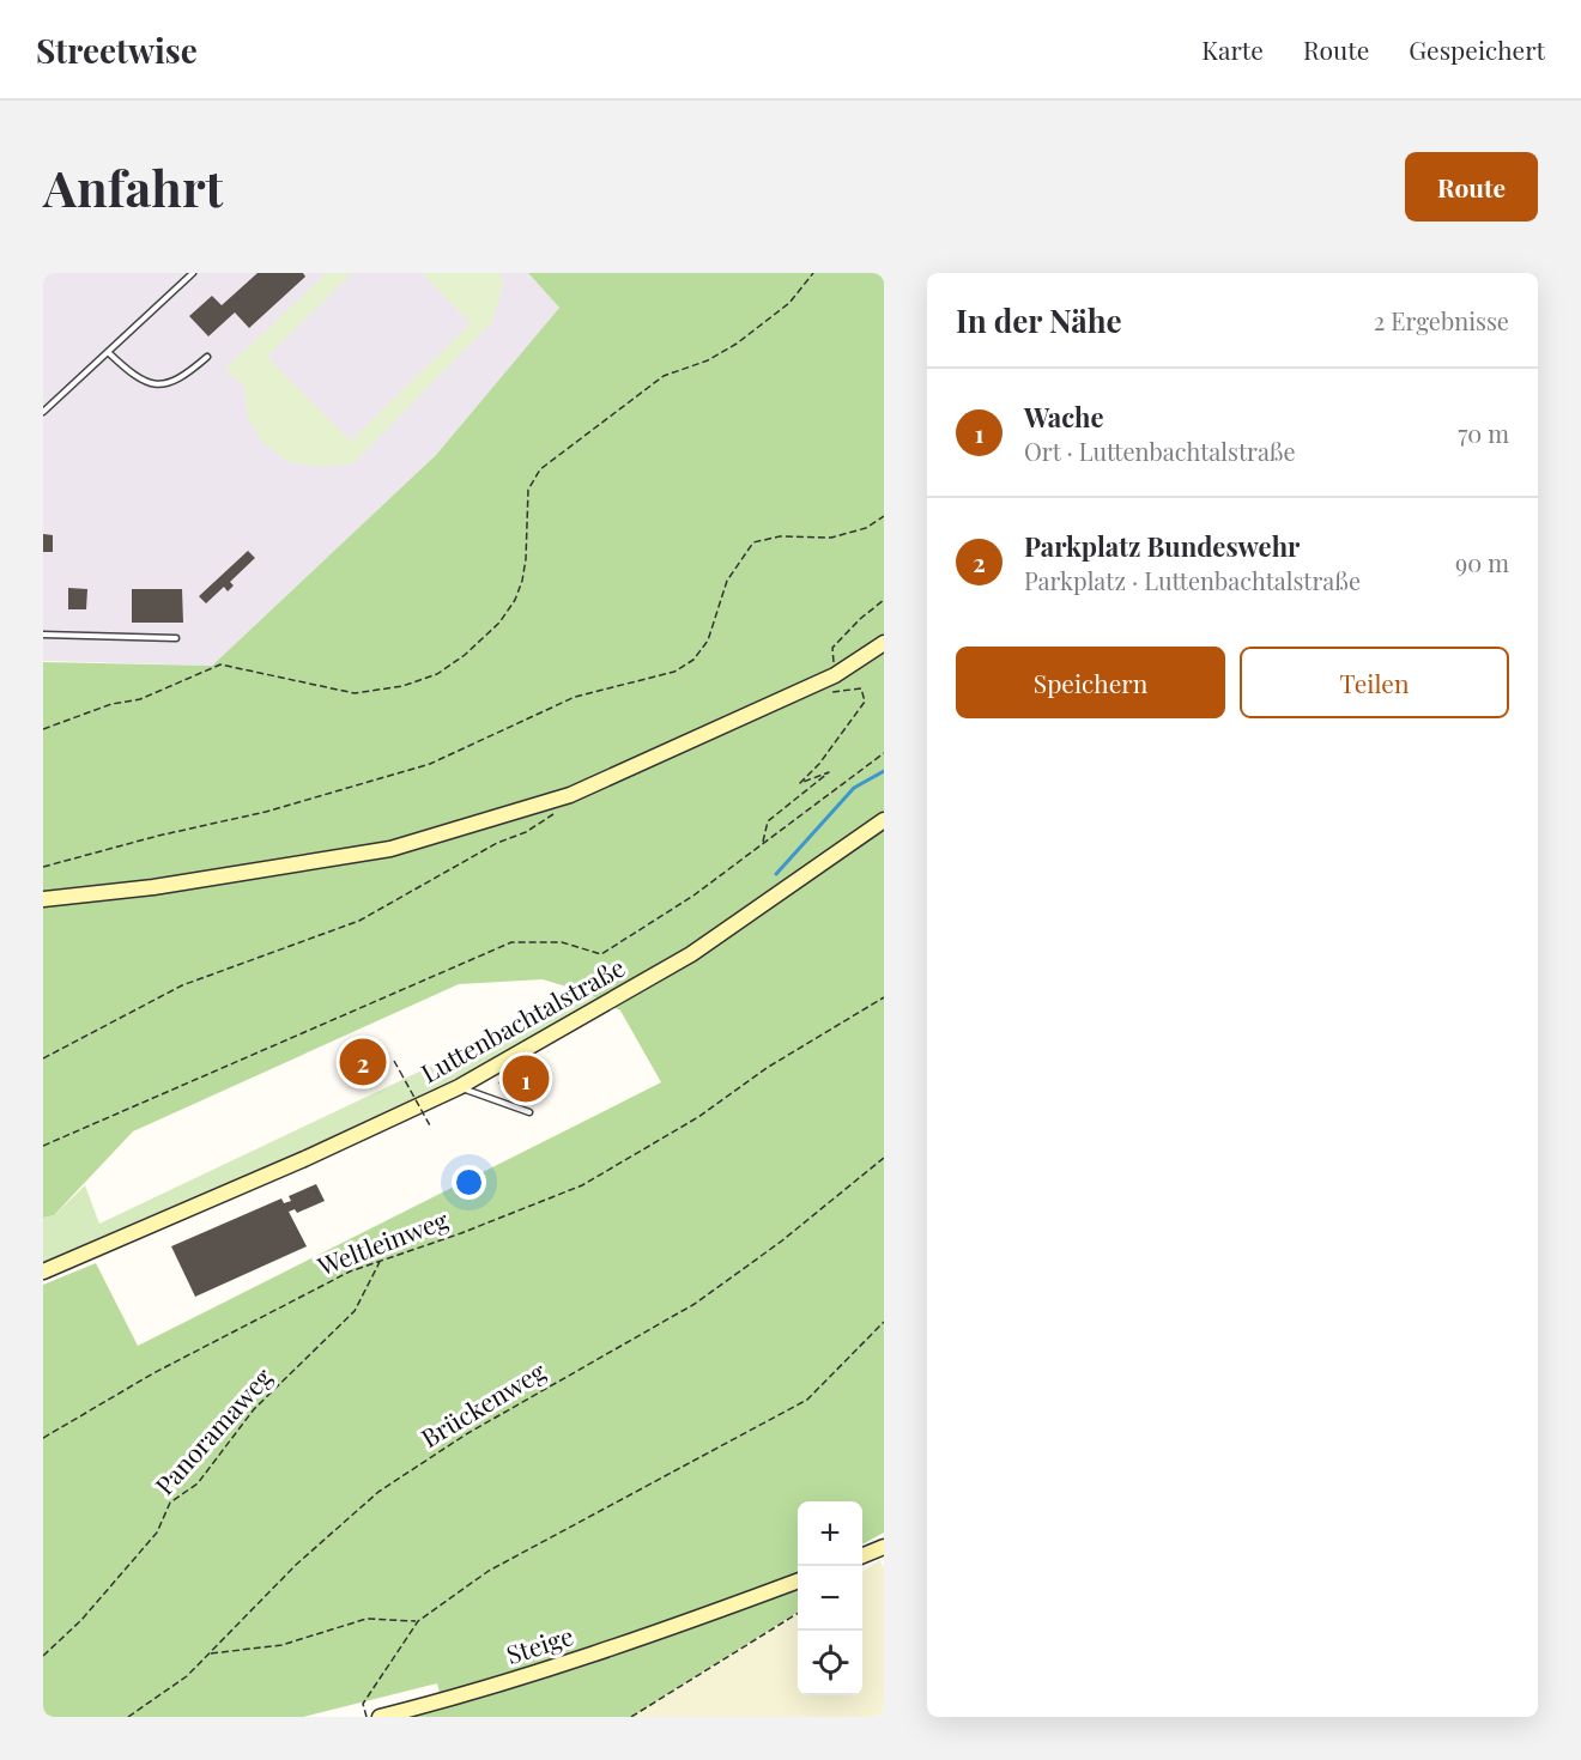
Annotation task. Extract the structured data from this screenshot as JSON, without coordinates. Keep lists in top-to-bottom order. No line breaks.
{"streets":{"street":["Luttenbachtalstraße","Steige"],"path":["Weltleinweg","Brückenweg","Panoramaweg"]},"crossings":[["Weltleinweg","Panoramaweg"]],"page":{"header":"Streetwise","nav":["Karte","Route","Gespeichert"],"buttons":["Route",["Speichern","Teilen"]],"title":"Anfahrt","heading":["In der Nähe","2 Ergebnisse"],"list":[{"mark":"1","name":"Wache","note":"Ort · Luttenbachtalstraße","value":"70 m"},{"mark":"2","name":"Parkplatz Bundeswehr","note":"Parkplatz · Luttenbachtalstraße","value":"90 m"}],"pins":["2","1"],"map_buttons":["+","−"]}}
